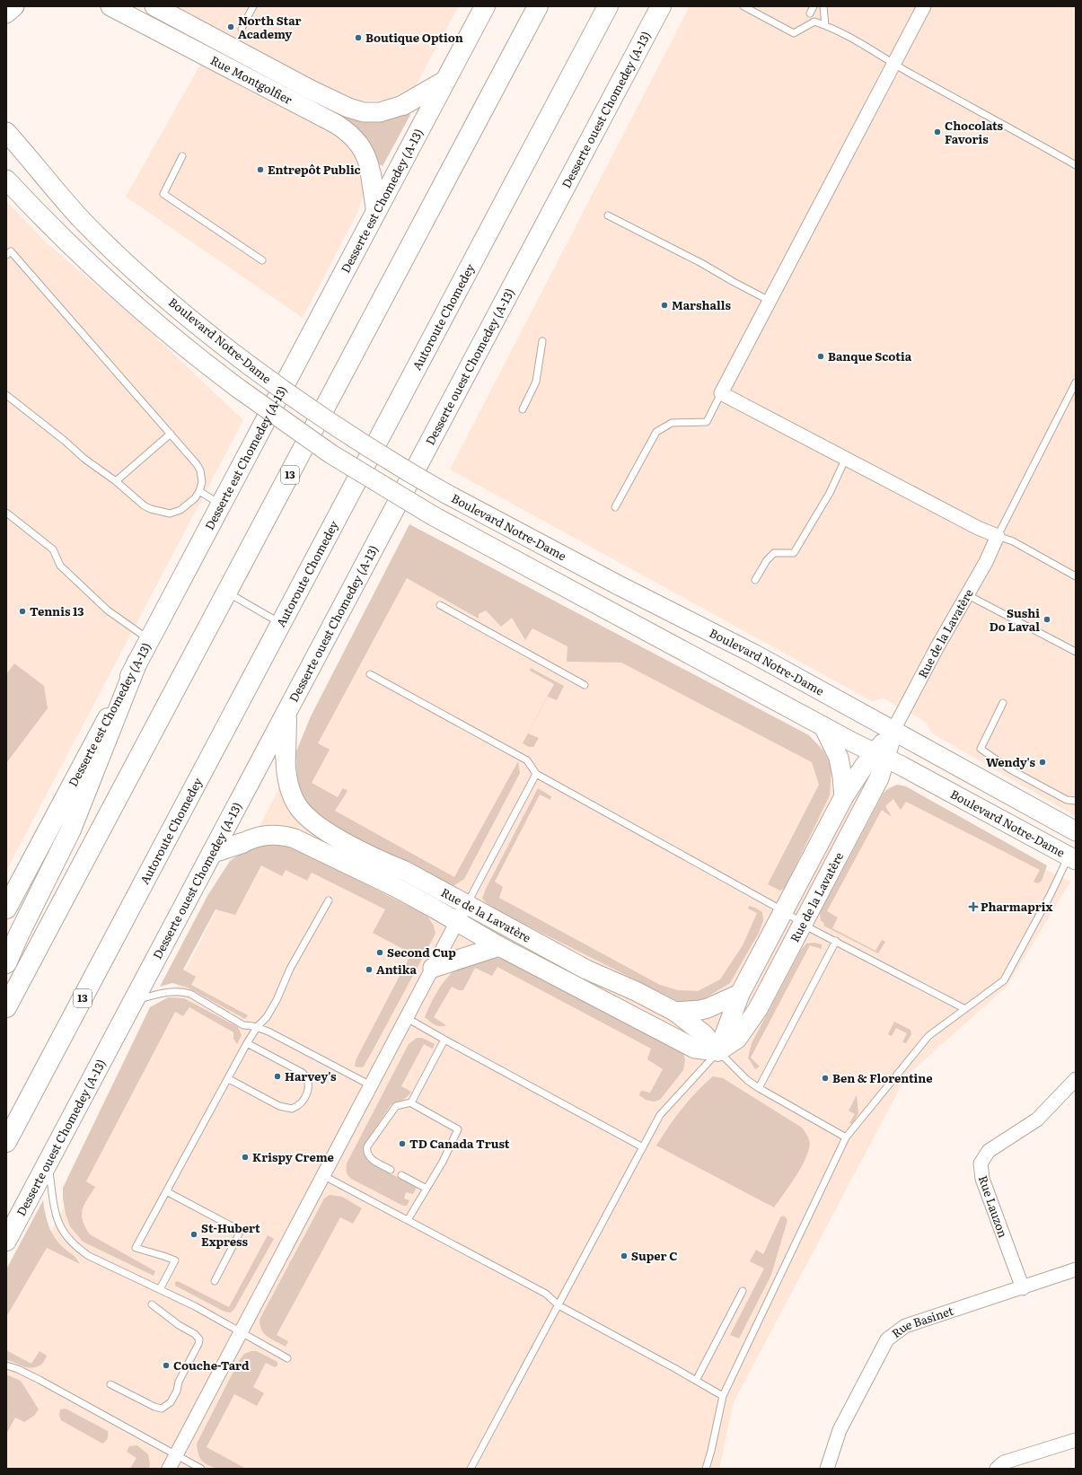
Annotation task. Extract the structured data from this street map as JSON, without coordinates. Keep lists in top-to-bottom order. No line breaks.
{"streets":{"main road":["Desserte ouest Chomedey (A-13)","Desserte est Chomedey (A-13)","Autoroute Chomedey","13"],"street":["Rue Montgolfier","Boulevard Notre-Dame","Rue de la Lavatère","Rue Lauzon","Rue Basinet"]},"crossings":[["Boulevard Notre-Dame","Rue de la Lavatère"],["Rue Lauzon","Rue Basinet"]],"places":{"other":["North Star Academy","Boutique Option","Chocolats Favoris","Entrepôt Public","Marshalls","Banque Scotia","Tennis 13","Sushi Do Laval","Wendy's","Second Cup","Antika","Harvey's","Ben & Florentine","TD Canada Trust","Krispy Creme","St-Hubert Express","Super C","Couche-Tard"],"health":["Pharmaprix"]}}
